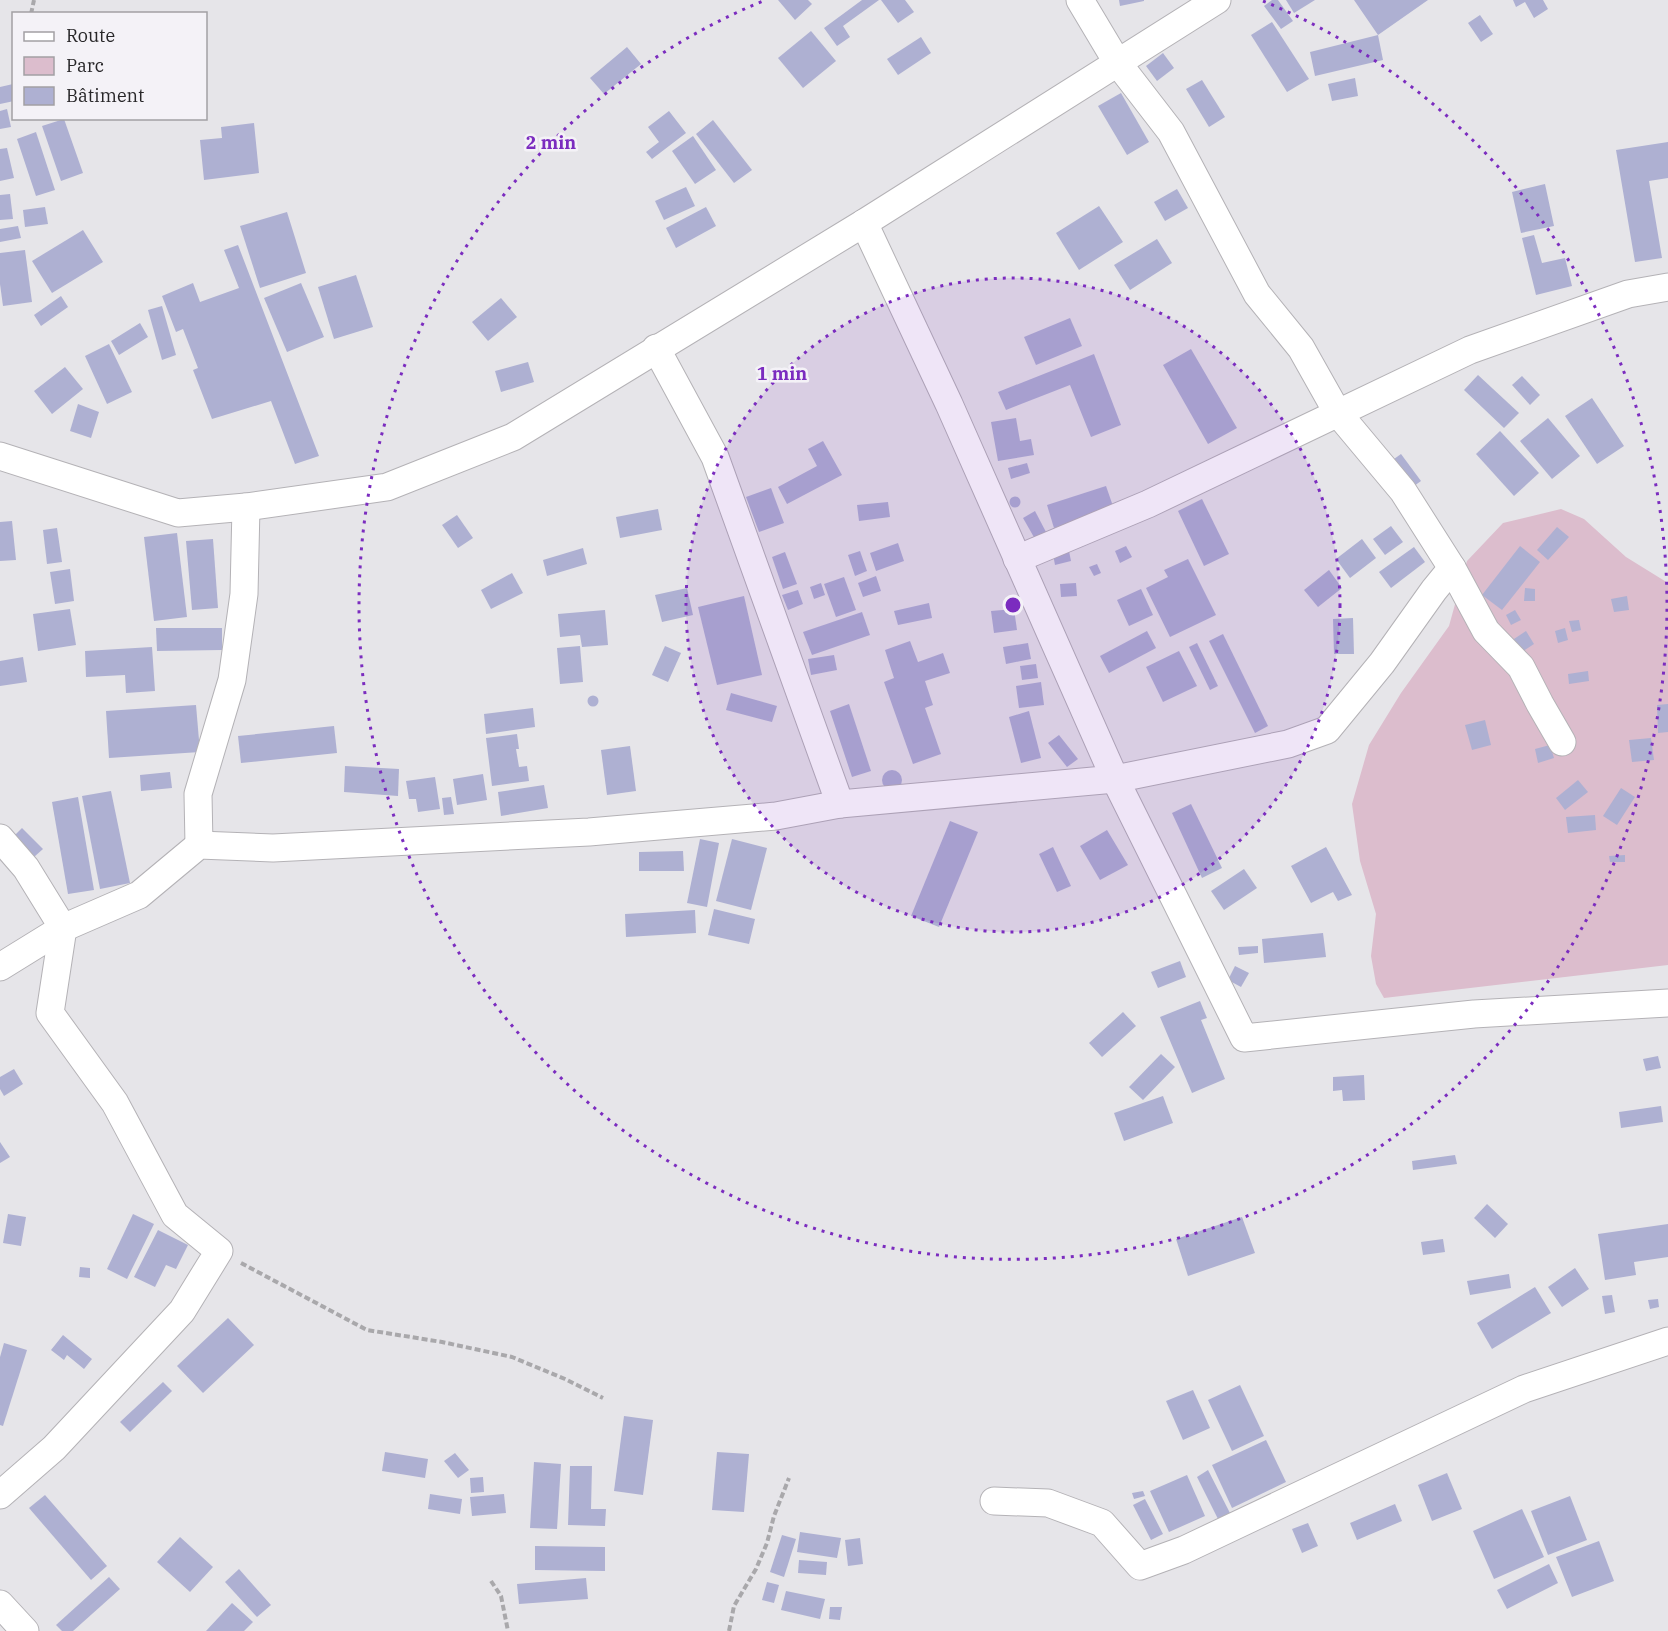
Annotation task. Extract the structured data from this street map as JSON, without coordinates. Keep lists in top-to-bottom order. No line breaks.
{"legend":["Route","Parc","Bâtiment"],"rings":["2 min","1 min"]}
